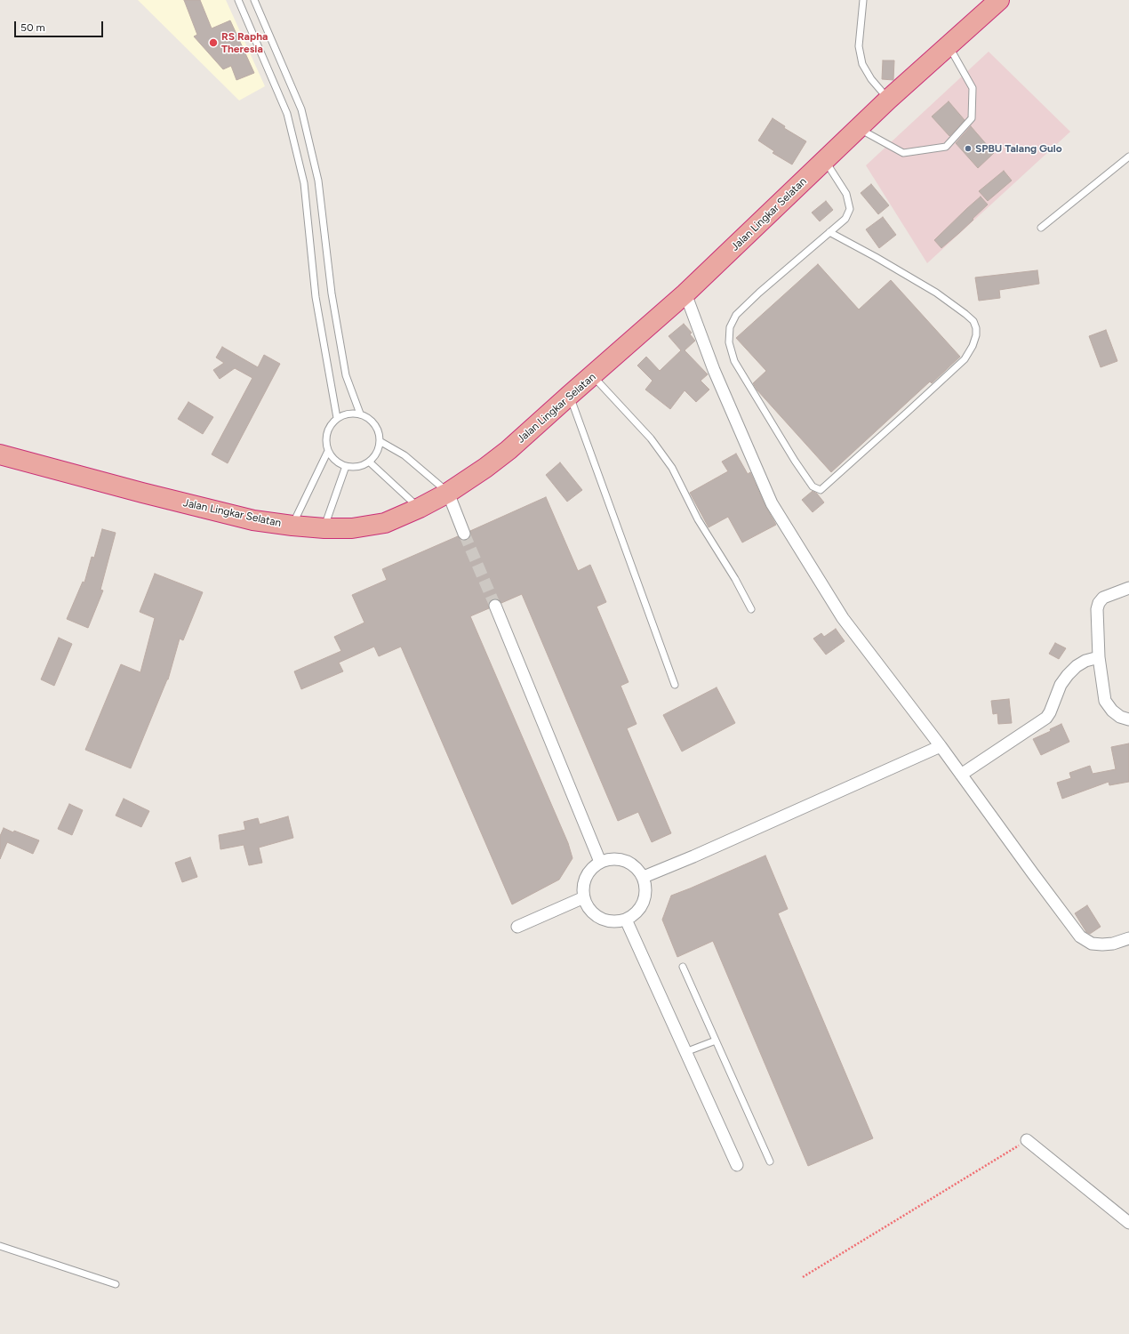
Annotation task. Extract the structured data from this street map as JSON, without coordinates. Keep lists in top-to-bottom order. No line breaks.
{"streets":{"highway":["Jalan Lingkar Selatan"]},"places":["RS Rapha Theresia","SPBU Talang Gulo"],"scale_bar":"50 m"}
